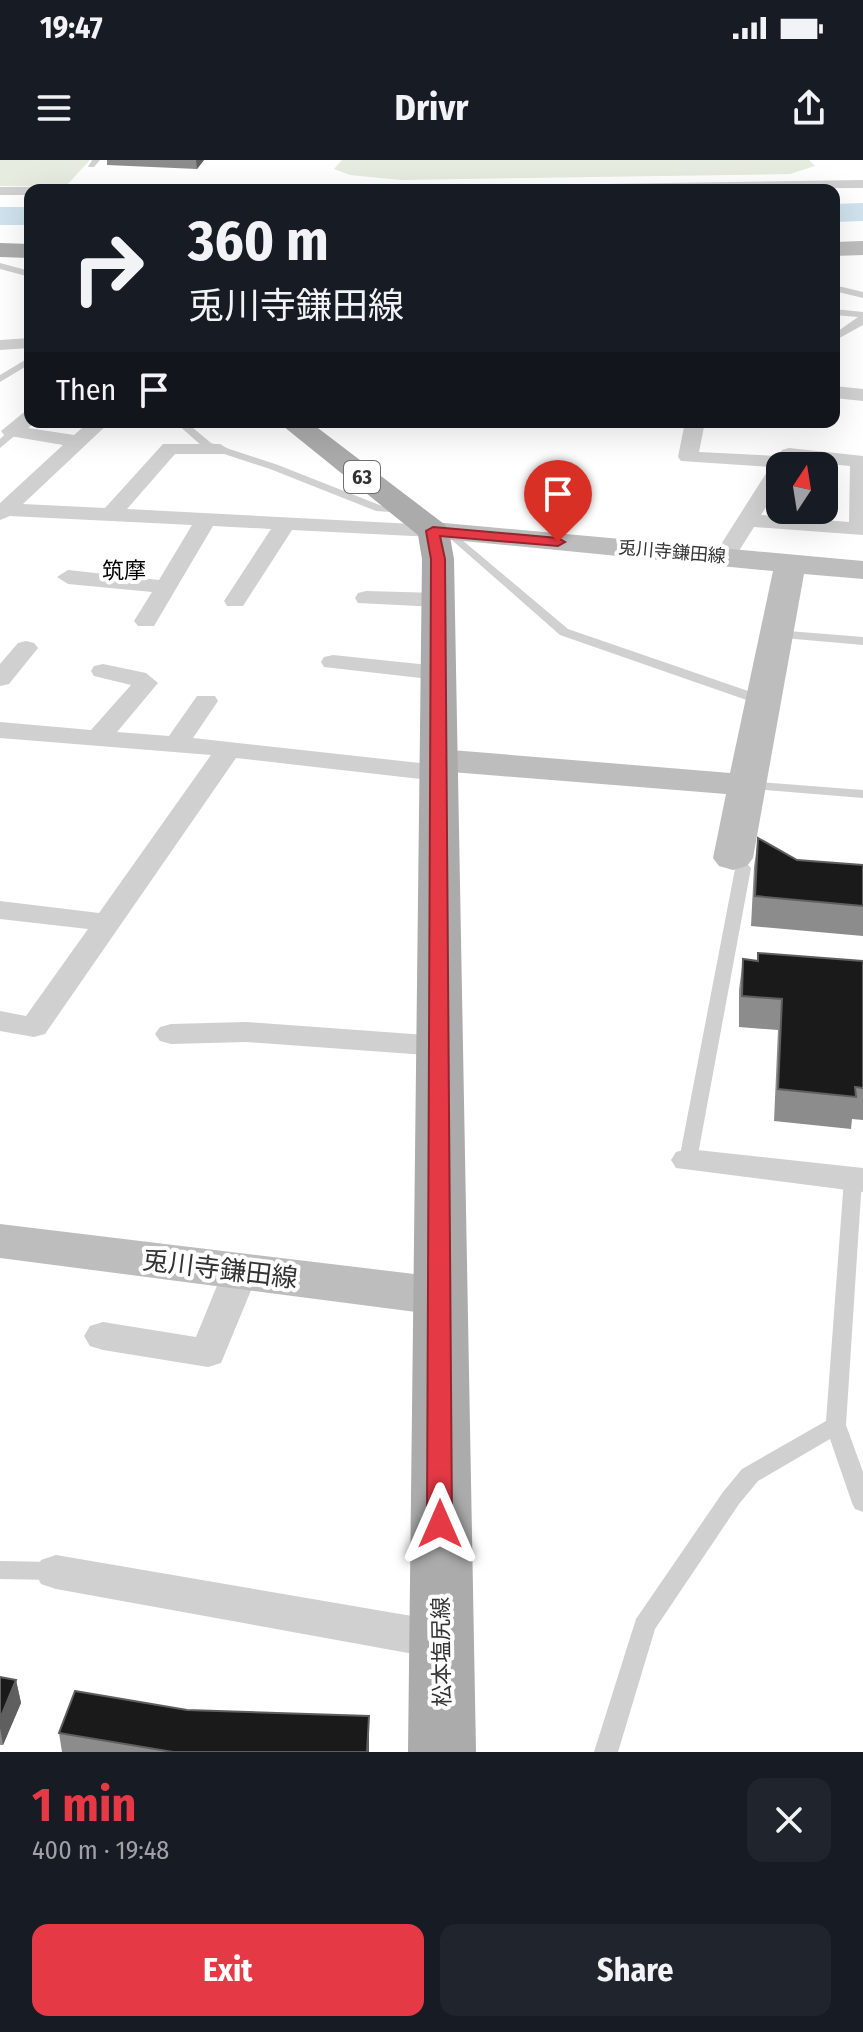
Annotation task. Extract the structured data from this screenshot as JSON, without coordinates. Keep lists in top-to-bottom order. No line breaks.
{"streets":{"main road":["63","松本塩尻線"],"street":["兎川寺鎌田線"]},"crossings":[["63","兎川寺鎌田線"],["63","松本塩尻線"],["兎川寺鎌田線","松本塩尻線"]],"districts":["筑摩"],"north":"top","page":{"status":"19:47","header":"Drivr","turn":["360 m","兎川寺鎌田線"],"then":"Then","heading":["1 min","400 m · 19:48"],"buttons":["Exit","Share"]}}
